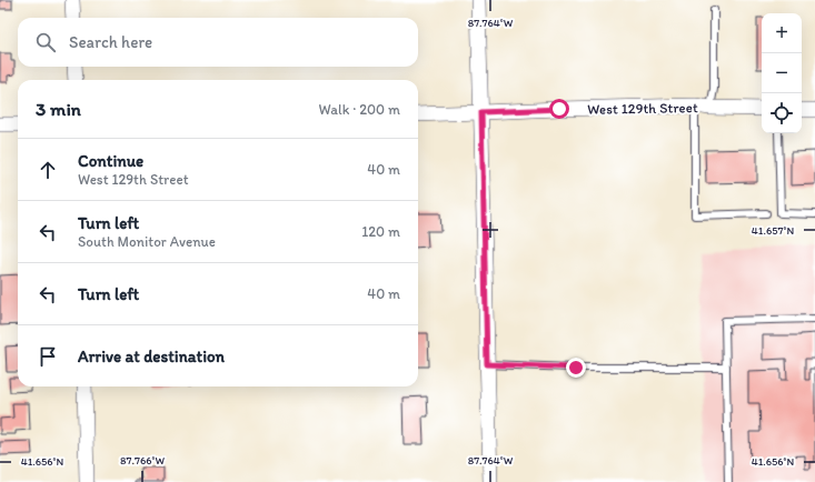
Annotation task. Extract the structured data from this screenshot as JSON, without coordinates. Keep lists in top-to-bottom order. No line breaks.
{"streets":{"street":["West 129th Street"]},"page":{"map_buttons":["+","−"],"search":"Search here","heading":["3 min","Walk · 200 m"],"list":[["Continue","West 129th Street","40 m"],["Turn left","South Monitor Avenue","120 m"],["Turn left","40 m"],"Arrive at destination"]},"coordinates":["87.764°W","41.657°N","87.766°W","41.656°N"]}
